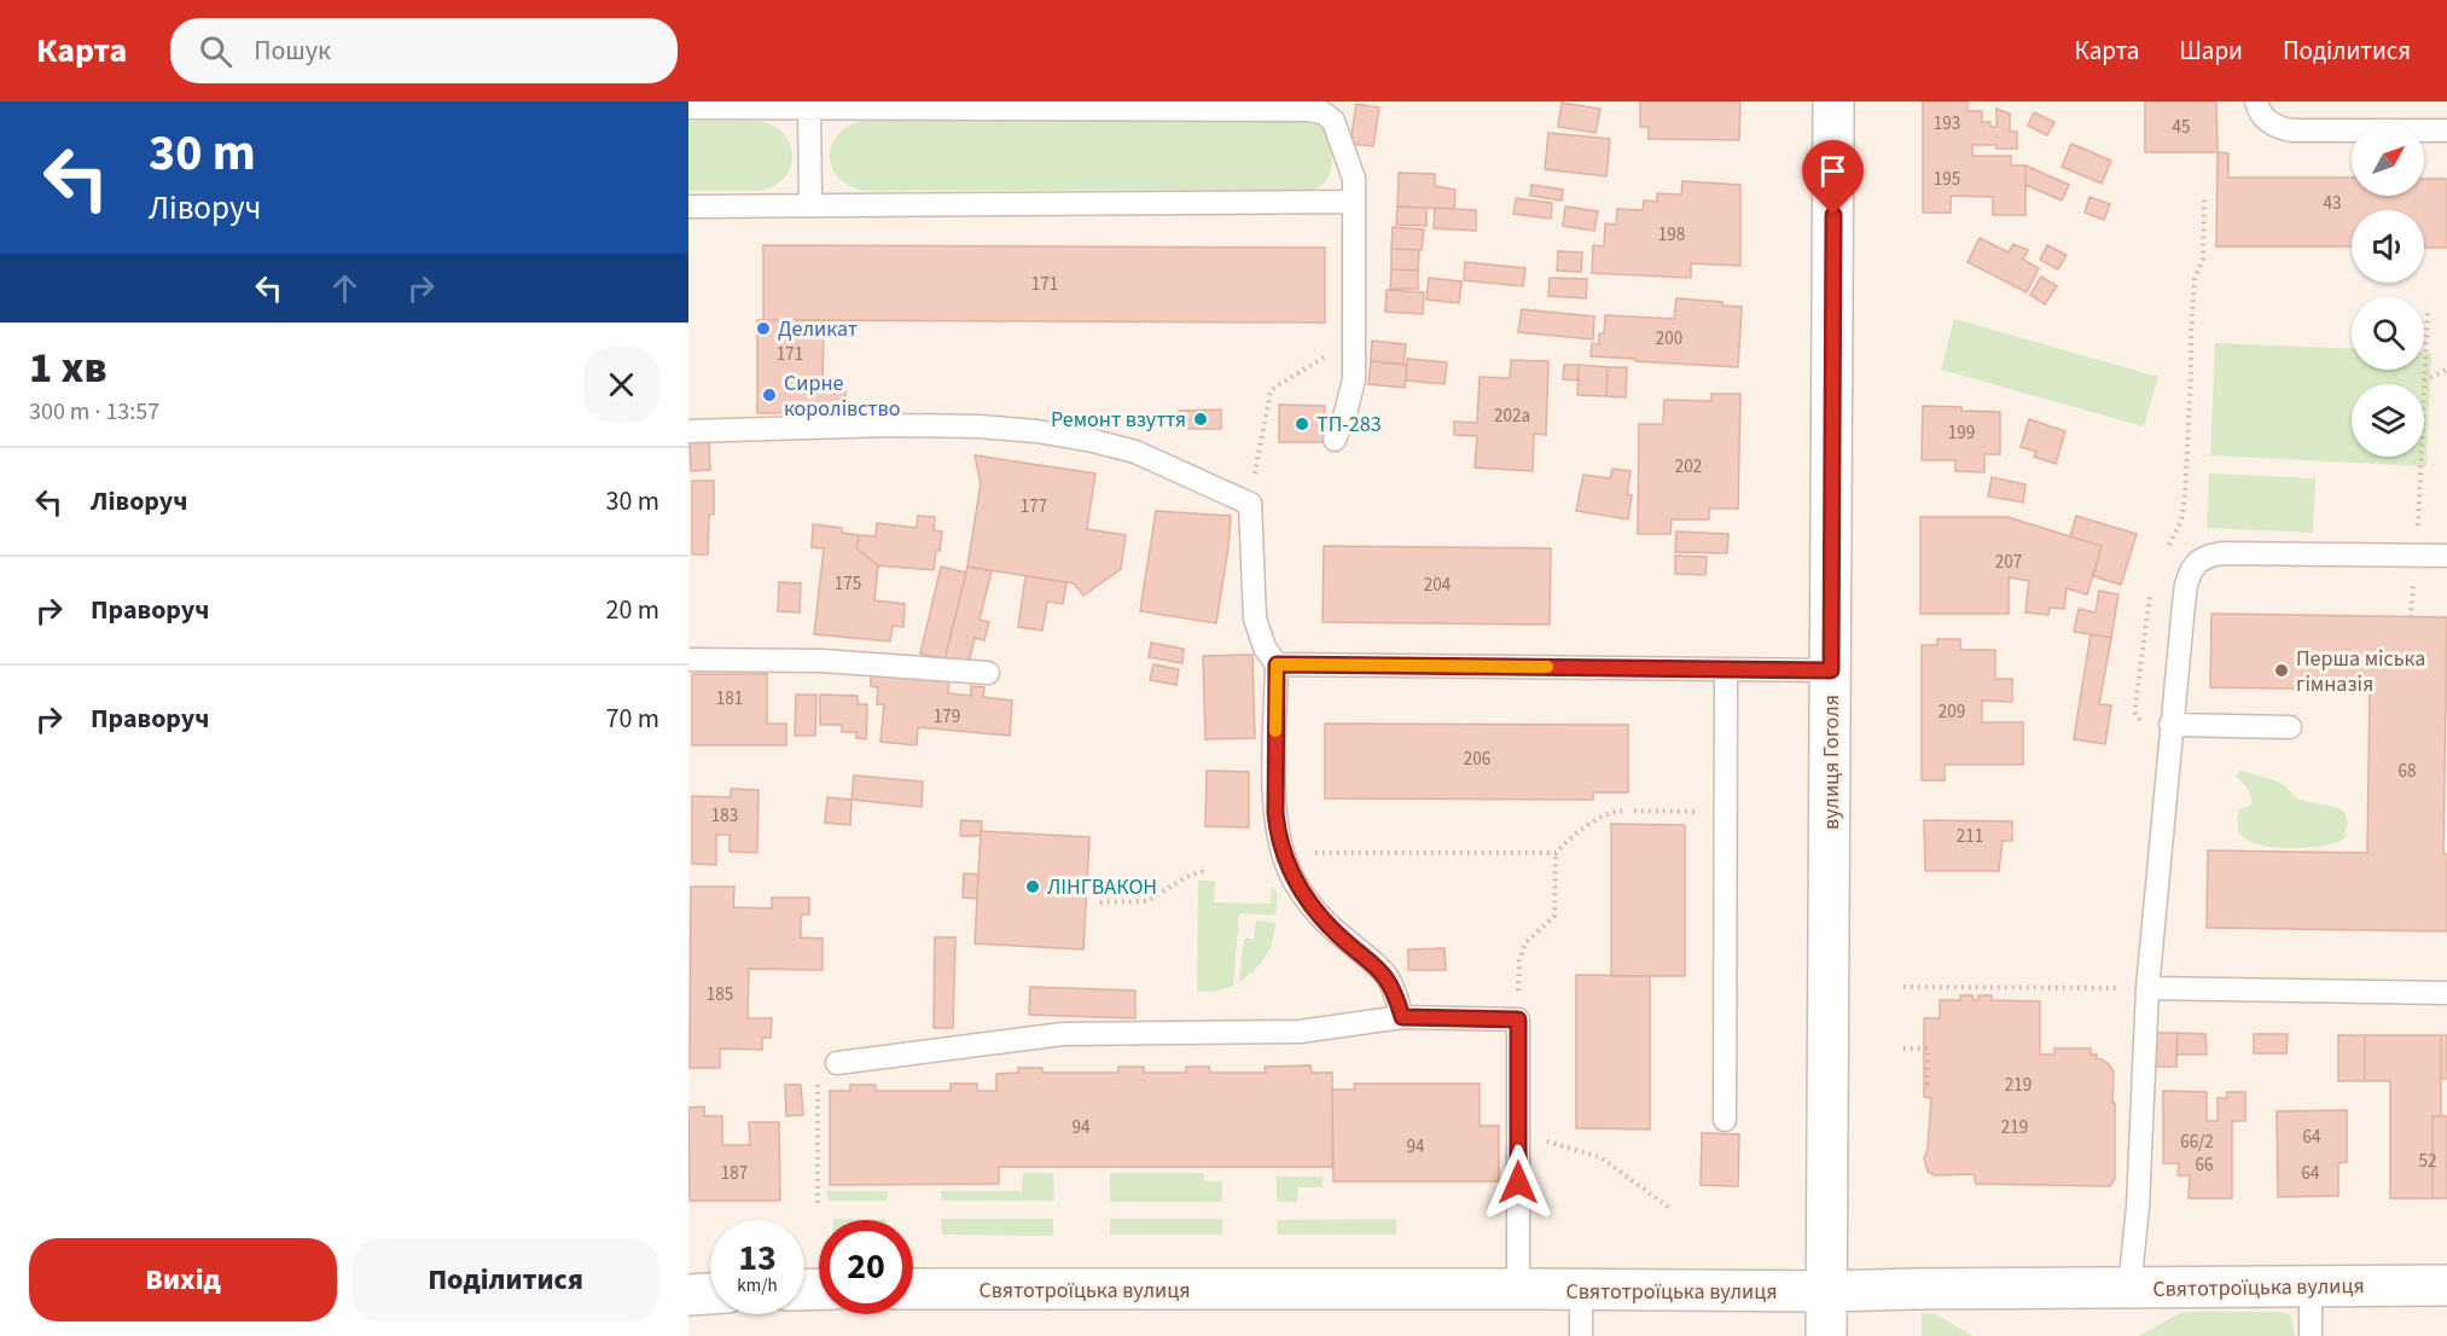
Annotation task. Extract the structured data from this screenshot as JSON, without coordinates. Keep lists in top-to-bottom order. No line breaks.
{"streets":{"street":["вулиця Гоголя","Святотроїцька вулиця"]},"crossings":[["вулиця Гоголя","Святотроїцька вулиця"]],"places":["Деликат","Сирне королівство","Ремонт взуття","ТП-283","Перша міська гімназія","ЛІНГВАКОН"],"house_numbers":["193","45","195","43","198","171","200","171","202а","199","202","177","207","175","204","181","209","179","206","68","183","211","185","219","94","219","64","66/2","94","52","66","187","64"],"north":"top right","page":{"header":"Карта","search":"Пошук","nav":["Карта","Шари","Поділитися"],"turn":["30 m","Ліворуч"],"heading":["1 хв","300 m · 13:57"],"list":[{"name":"Ліворуч","value":"30 m"},{"name":"Праворуч","value":"20 m"},{"name":"Праворуч","value":"70 m"}],"speed":"13 km/h","limit":"20","buttons":["Вихід","Поділитися"]}}
